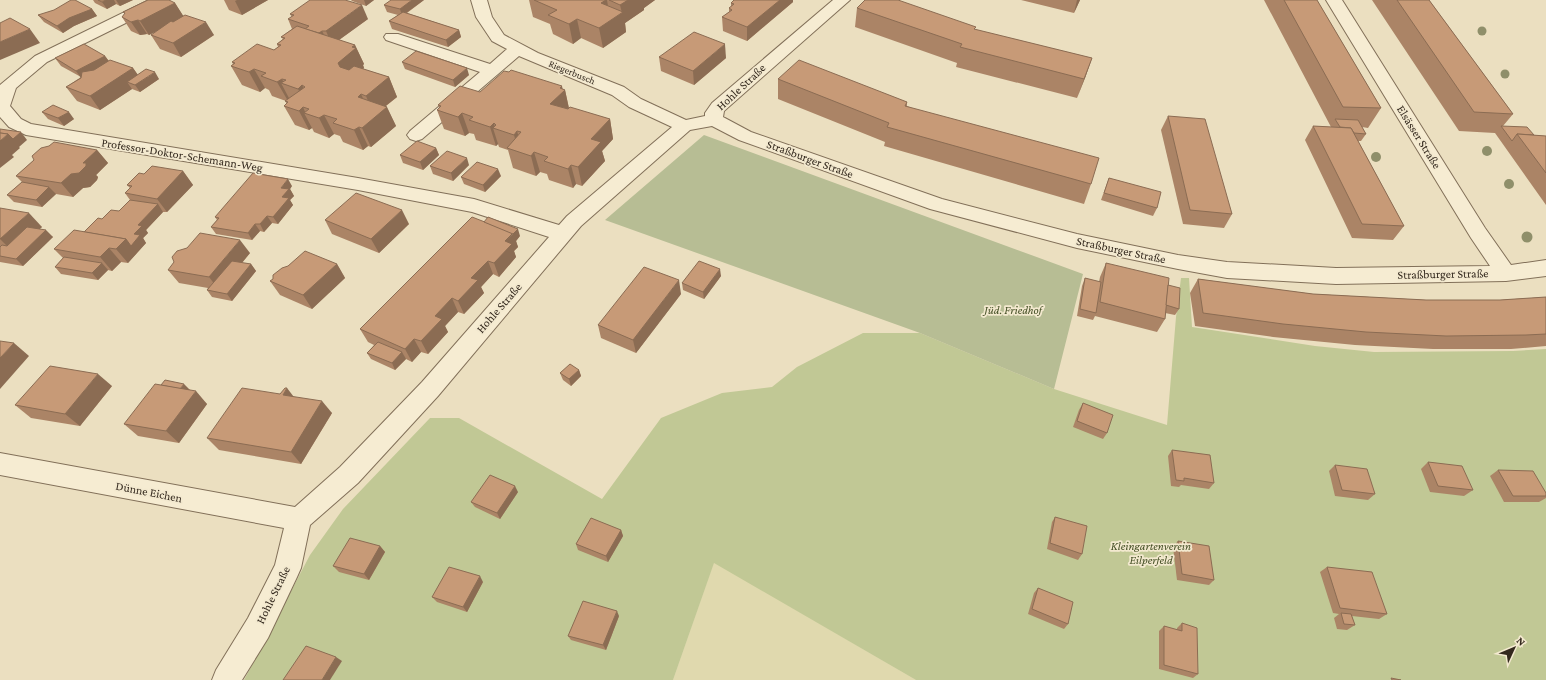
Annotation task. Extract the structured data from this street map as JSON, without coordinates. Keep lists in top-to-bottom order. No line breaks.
{"streets":{"street":["Riegerbusch","Hohle Straße","Elsässer Straße","Professor-Doktor-Schemann-Weg","Straßburger Straße","Dünne Eichen"]},"crossings":[["Riegerbusch","Hohle Straße"],["Hohle Straße","Professor-Doktor-Schemann-Weg"],["Hohle Straße","Straßburger Straße"],["Hohle Straße","Dünne Eichen"],["Elsässer Straße","Straßburger Straße"]],"parks":["Jüd. Friedhof","Kleingartenverein Eilperfeld"],"north":"top right"}
